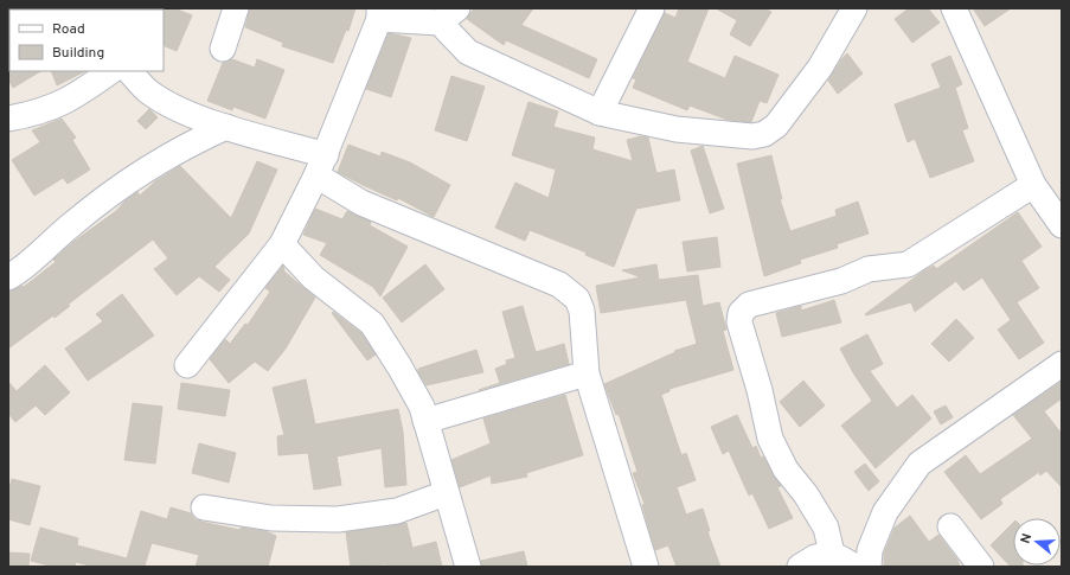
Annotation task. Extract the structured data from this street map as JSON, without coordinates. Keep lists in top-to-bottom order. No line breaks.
{"legend":["Road","Building"],"north":"left"}
